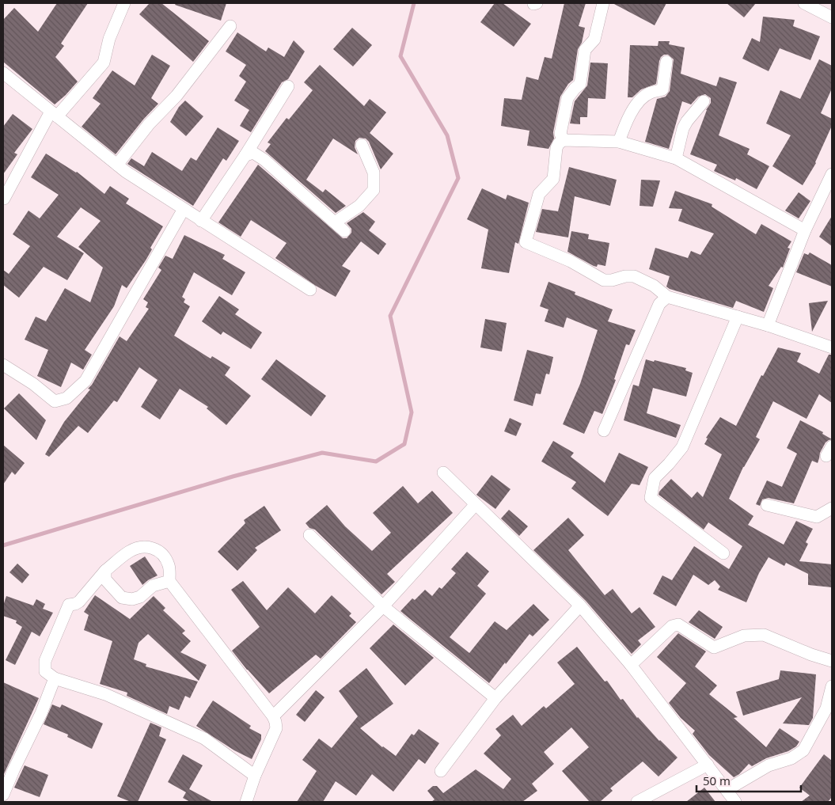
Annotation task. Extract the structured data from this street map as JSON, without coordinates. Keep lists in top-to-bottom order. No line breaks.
{"scale_bar":"50 m"}
